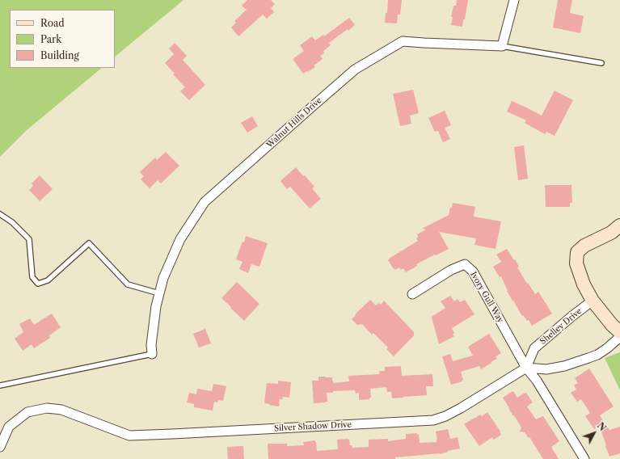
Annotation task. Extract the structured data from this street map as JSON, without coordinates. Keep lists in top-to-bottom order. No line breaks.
{"streets":{"street":["Walnut Hills Drive","Ivory Gull Way","Shelley Drive","Silver Shadow Drive"]},"crossings":[["Ivory Gull Way","Shelley Drive"],["Ivory Gull Way","Silver Shadow Drive"],["Shelley Drive","Silver Shadow Drive"]],"legend":["Road","Park","Building"],"north":"top right"}
